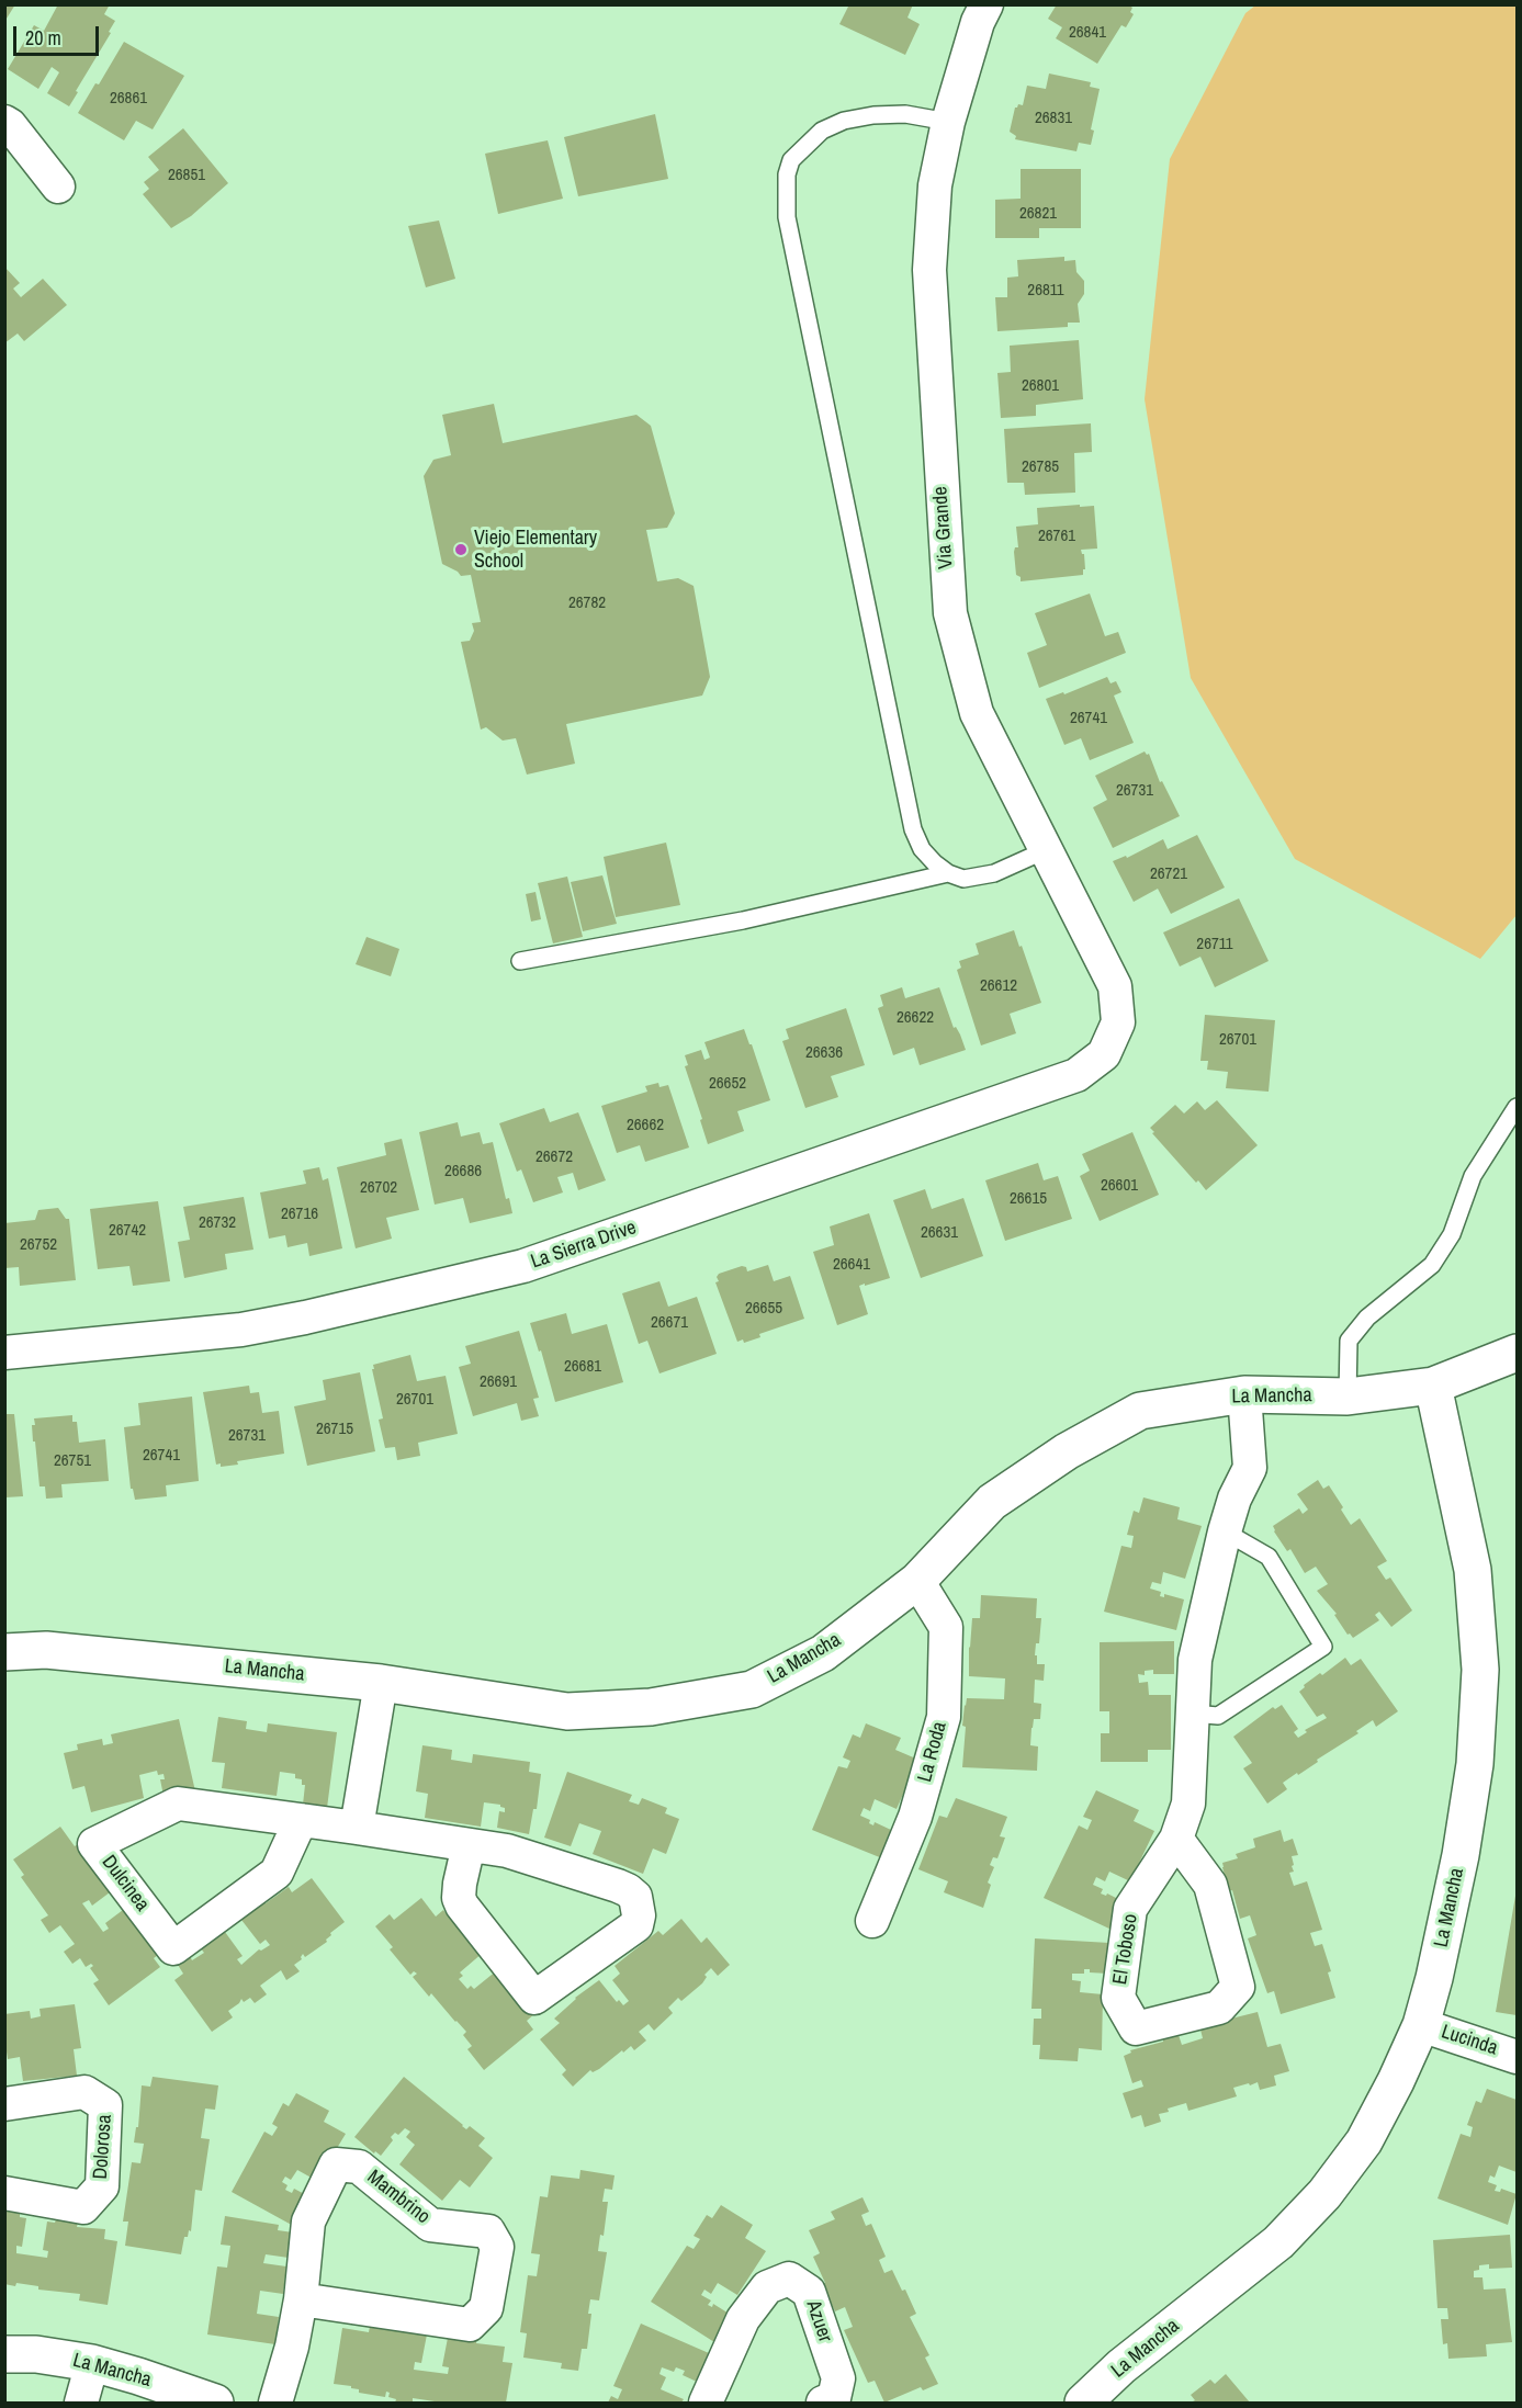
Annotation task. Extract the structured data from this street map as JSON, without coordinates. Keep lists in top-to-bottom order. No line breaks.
{"streets":{"street":["Via Grande","La Sierra Drive","La Mancha","La Roda","Dulcinea","El Toboso","Lucinda","Dolorosa","Mambrino","Azuer"]},"crossings":[["Via Grande","La Sierra Drive"],["La Mancha","La Roda"],["La Mancha","El Toboso"],["La Mancha","Lucinda"]],"places":["Viejo Elementary School"],"house_numbers":["26841","26861","26831","26851","26821","26811","26801","26785","26761","26782","26741","26731","26721","26711","26612","26622","26701","26636","26652","26662","26672","26686","26601","26702","26615","26716","26732","26742","26631","26752","26641","26655","26671","26681","26691","26701","26715","26731","26741","26751"],"scale_bar":"20 m"}
